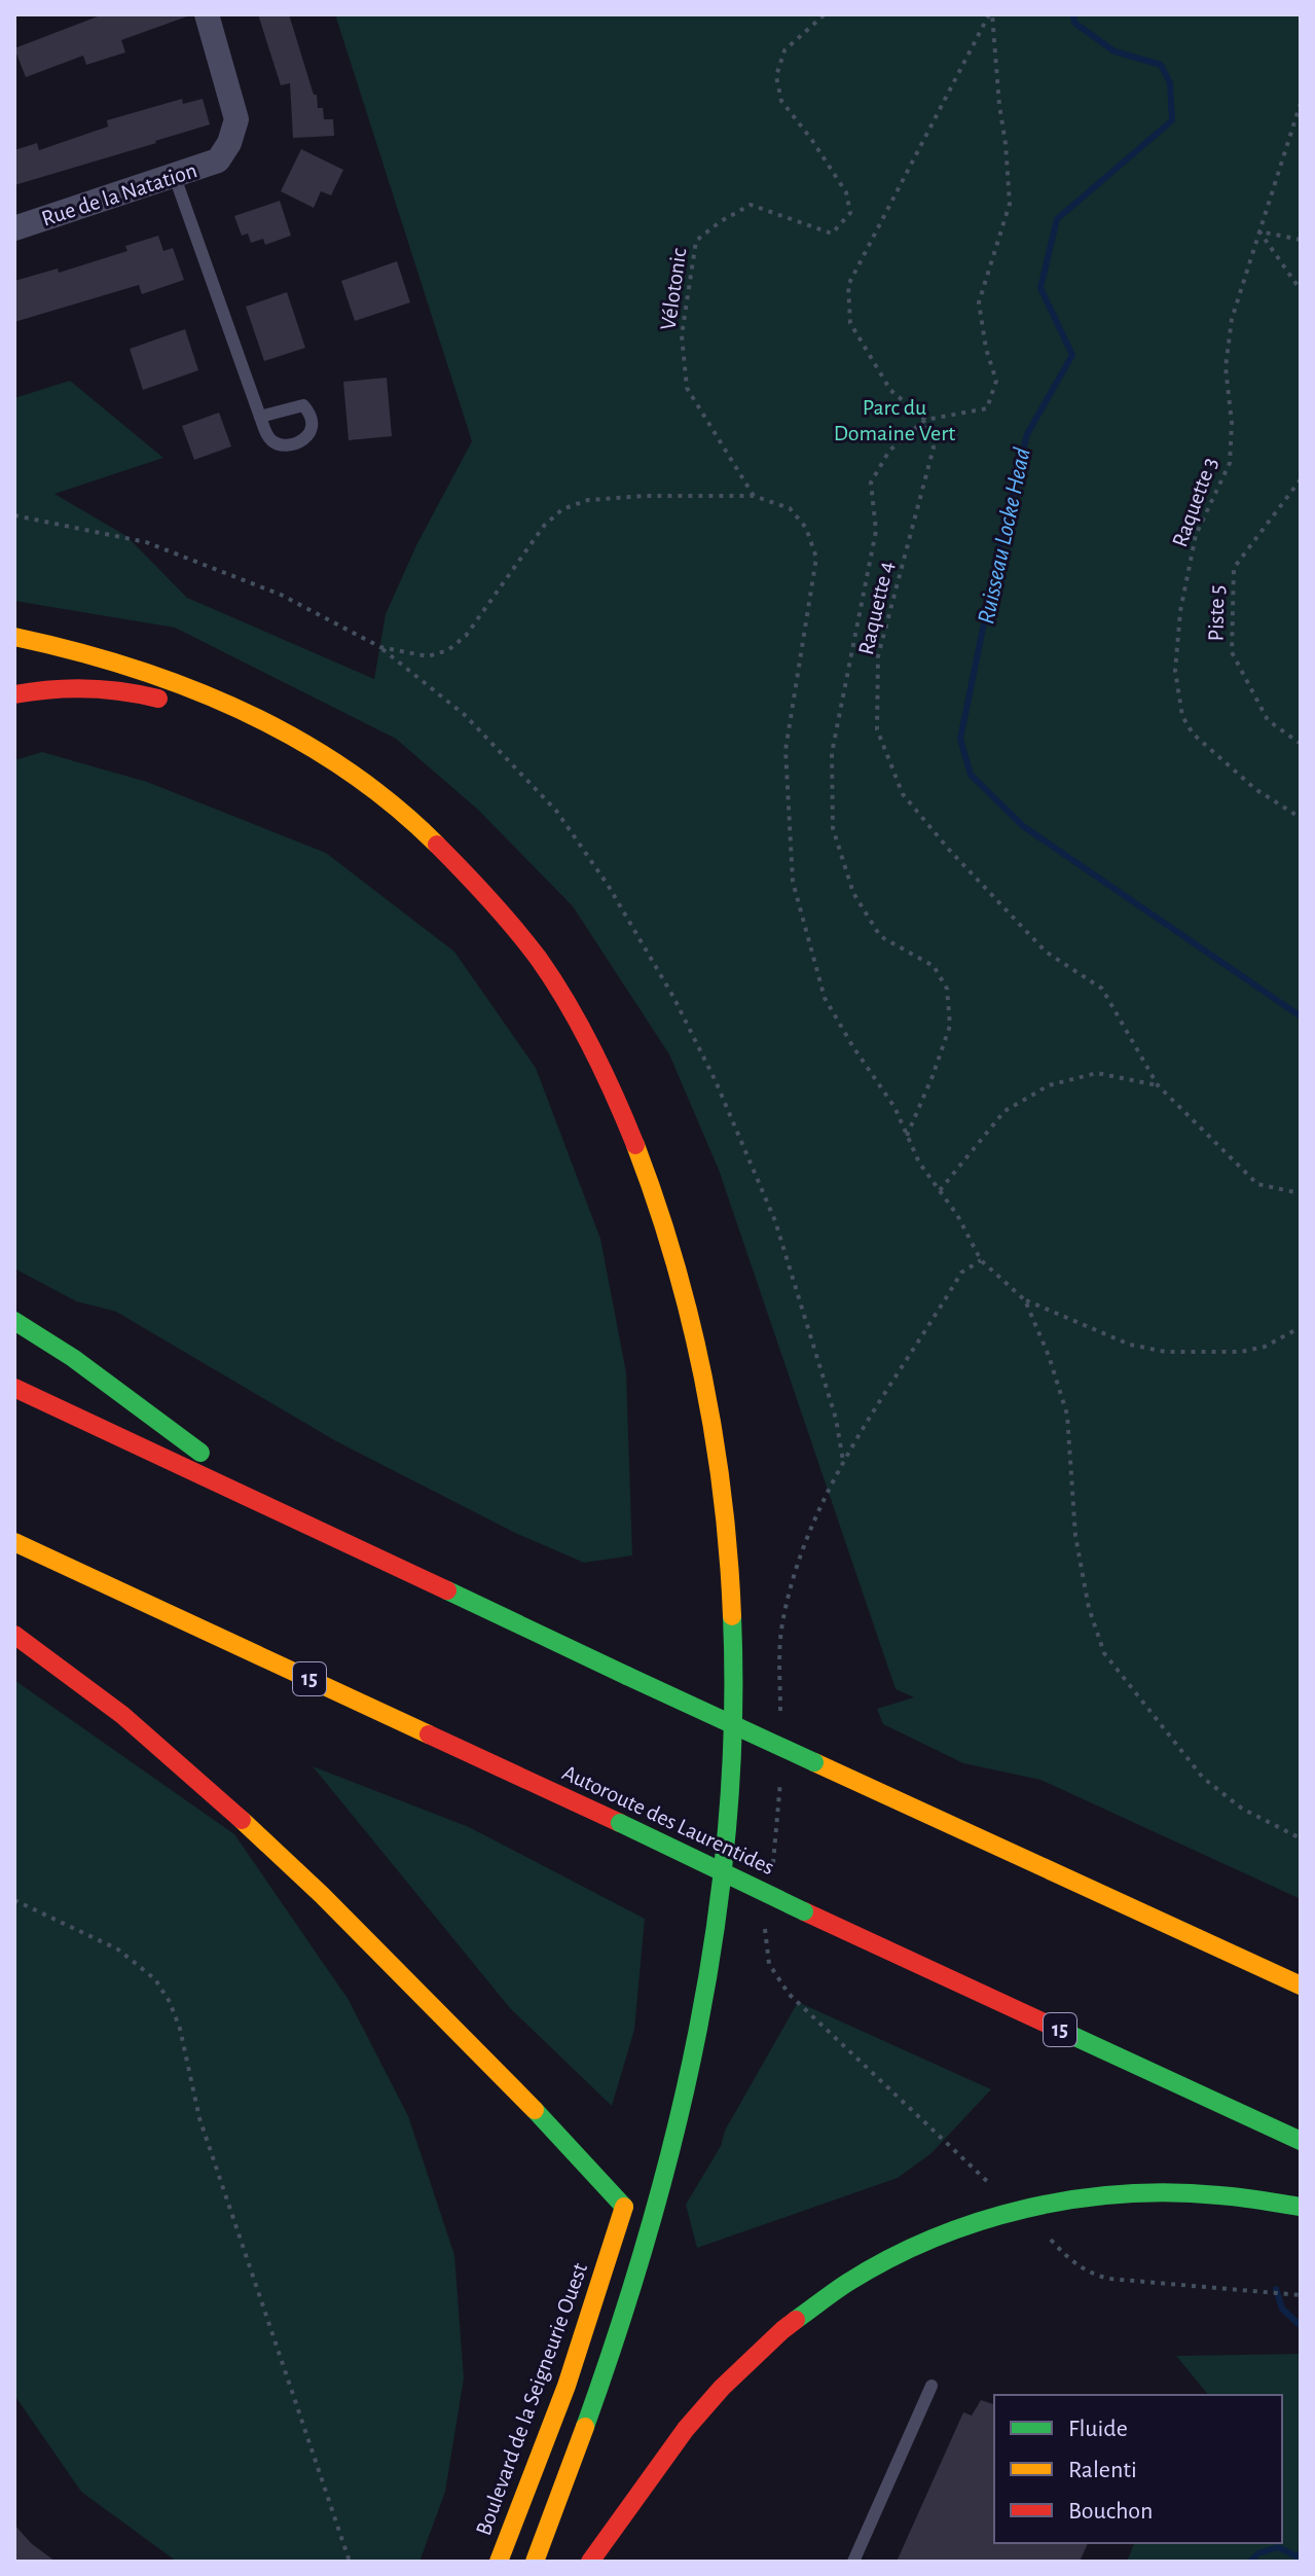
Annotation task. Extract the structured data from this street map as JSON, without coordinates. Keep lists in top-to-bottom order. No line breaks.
{"streets":{"main road":["15","Autoroute des Laurentides","Boulevard de la Seigneurie Ouest"],"street":["Rue de la Natation"],"path":["Vélotonic","Raquette 3","Raquette 4","Piste 5"]},"water":["Ruisseau Locke Head"],"parks":["Parc du Domaine Vert"],"legend":["Fluide","Ralenti","Bouchon"]}
